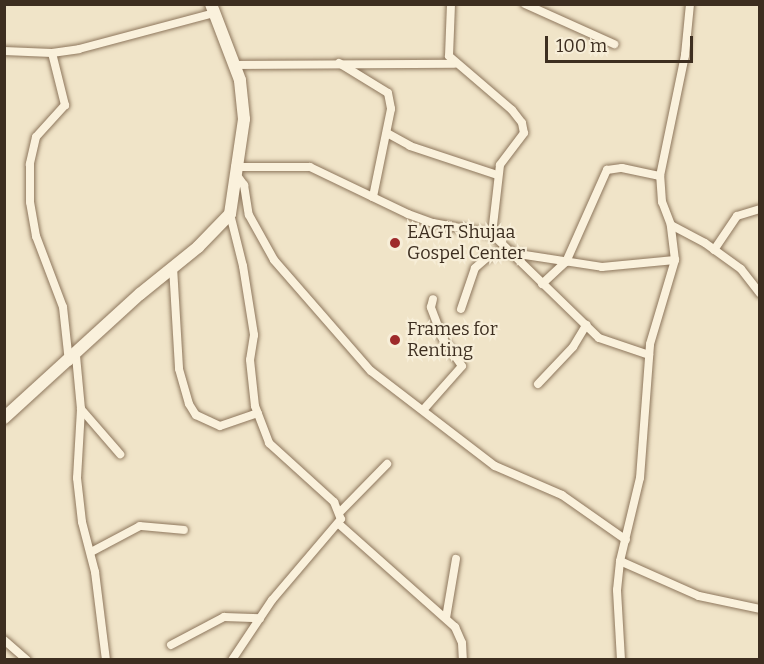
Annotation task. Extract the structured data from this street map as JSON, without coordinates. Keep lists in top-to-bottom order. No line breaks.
{"places":["EAGT Shujaa Gospel Center","Frames for Renting"],"scale_bar":"100 m"}
